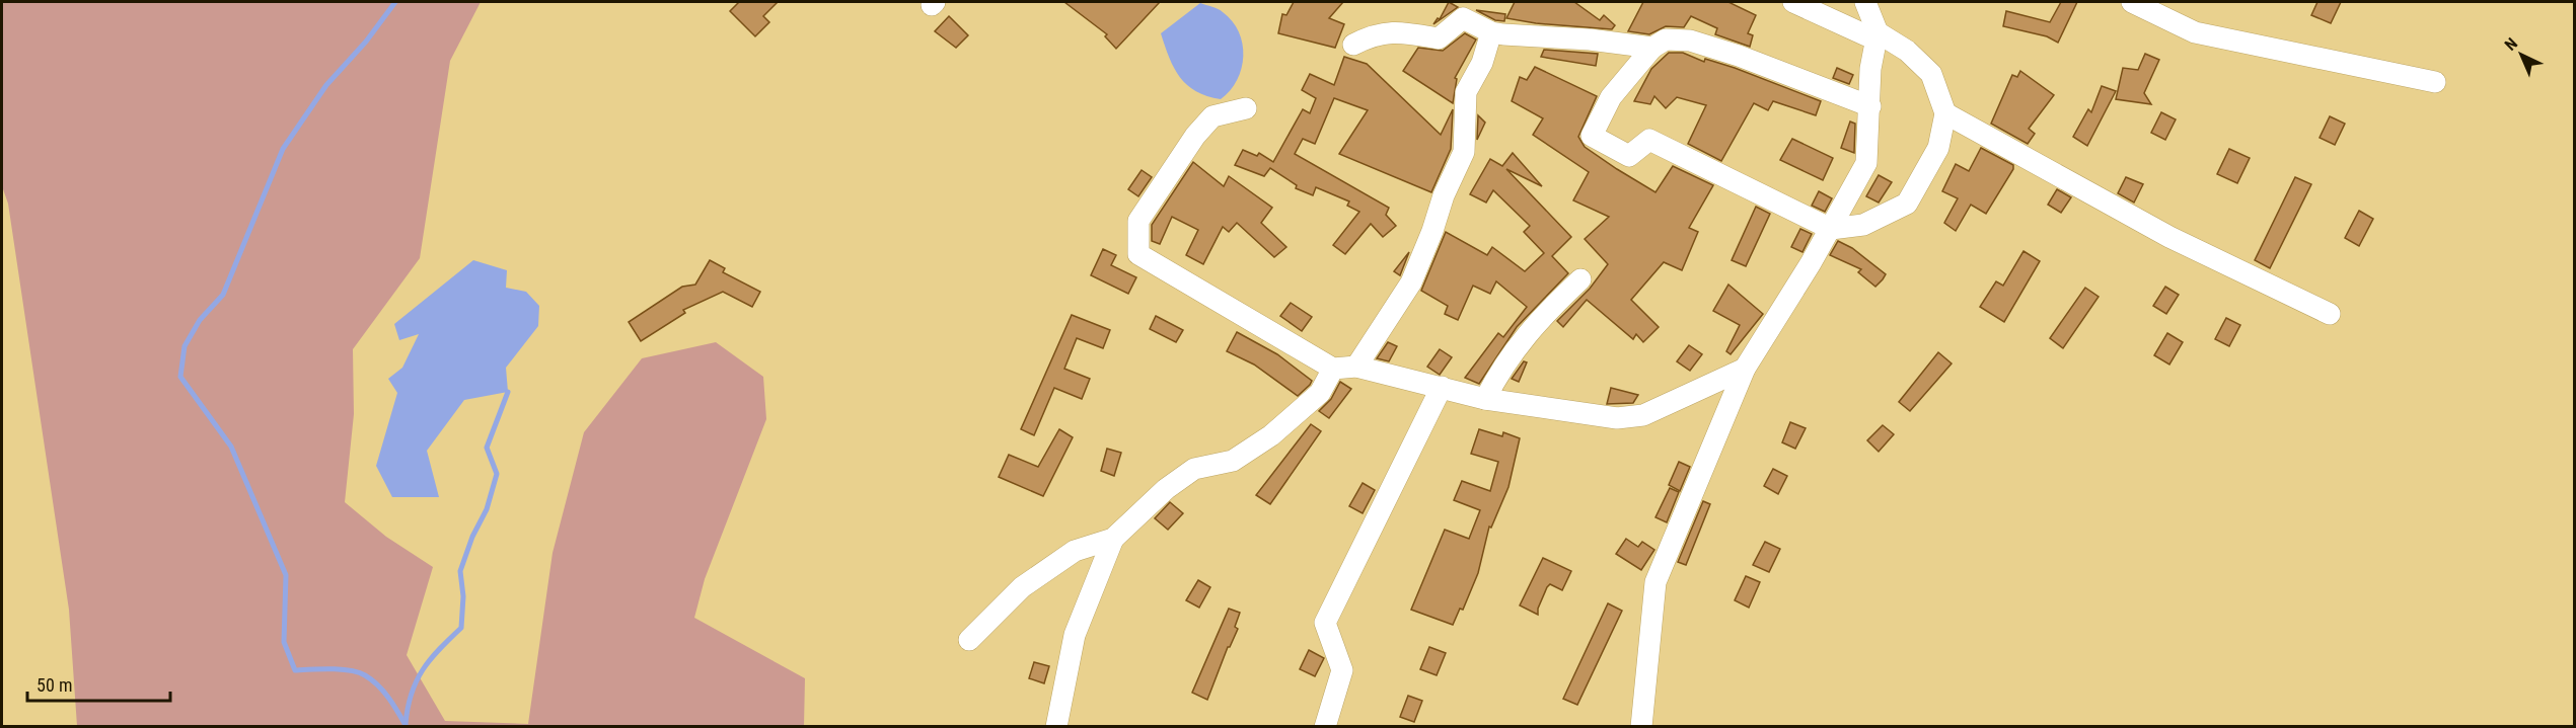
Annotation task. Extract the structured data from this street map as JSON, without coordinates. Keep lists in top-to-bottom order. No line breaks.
{"scale_bar":"50 m","north":"top left"}
